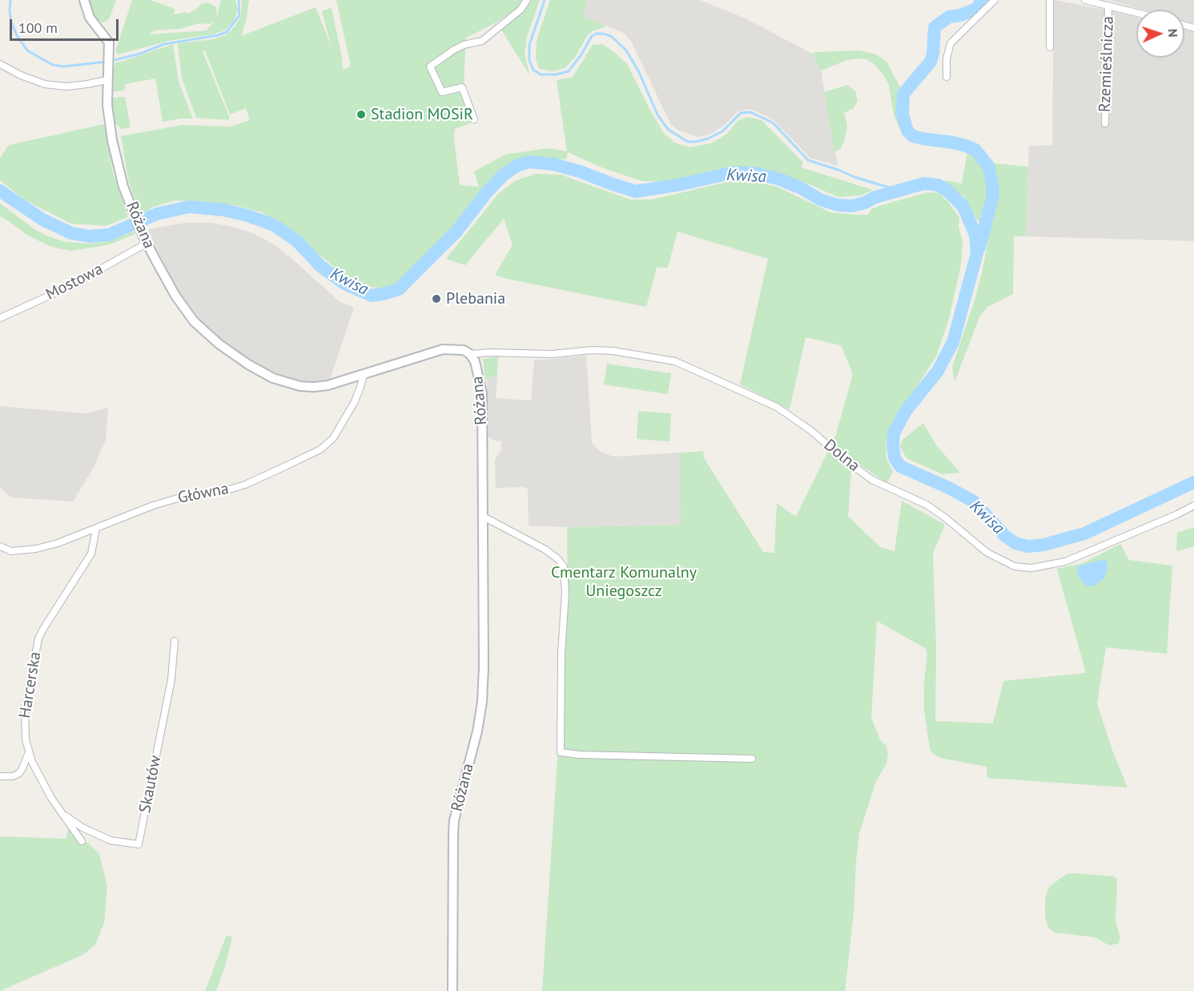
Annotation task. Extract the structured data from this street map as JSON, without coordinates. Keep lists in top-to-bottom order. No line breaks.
{"streets":{"street":["Rzemieślnicza","Różana","Mostowa","Dolna","Główna","Harcerska","Skautów"]},"crossings":[["Różana","Mostowa"],["Różana","Dolna"],["Różana","Główna"],["Główna","Harcerska"],["Harcerska","Skautów"]],"water":["Kwisa"],"parks":["Cmentarz Komunalny Uniegoszcz"],"places":["Stadion MOSiR","Plebania"],"scale_bar":"100 m","north":"right"}
